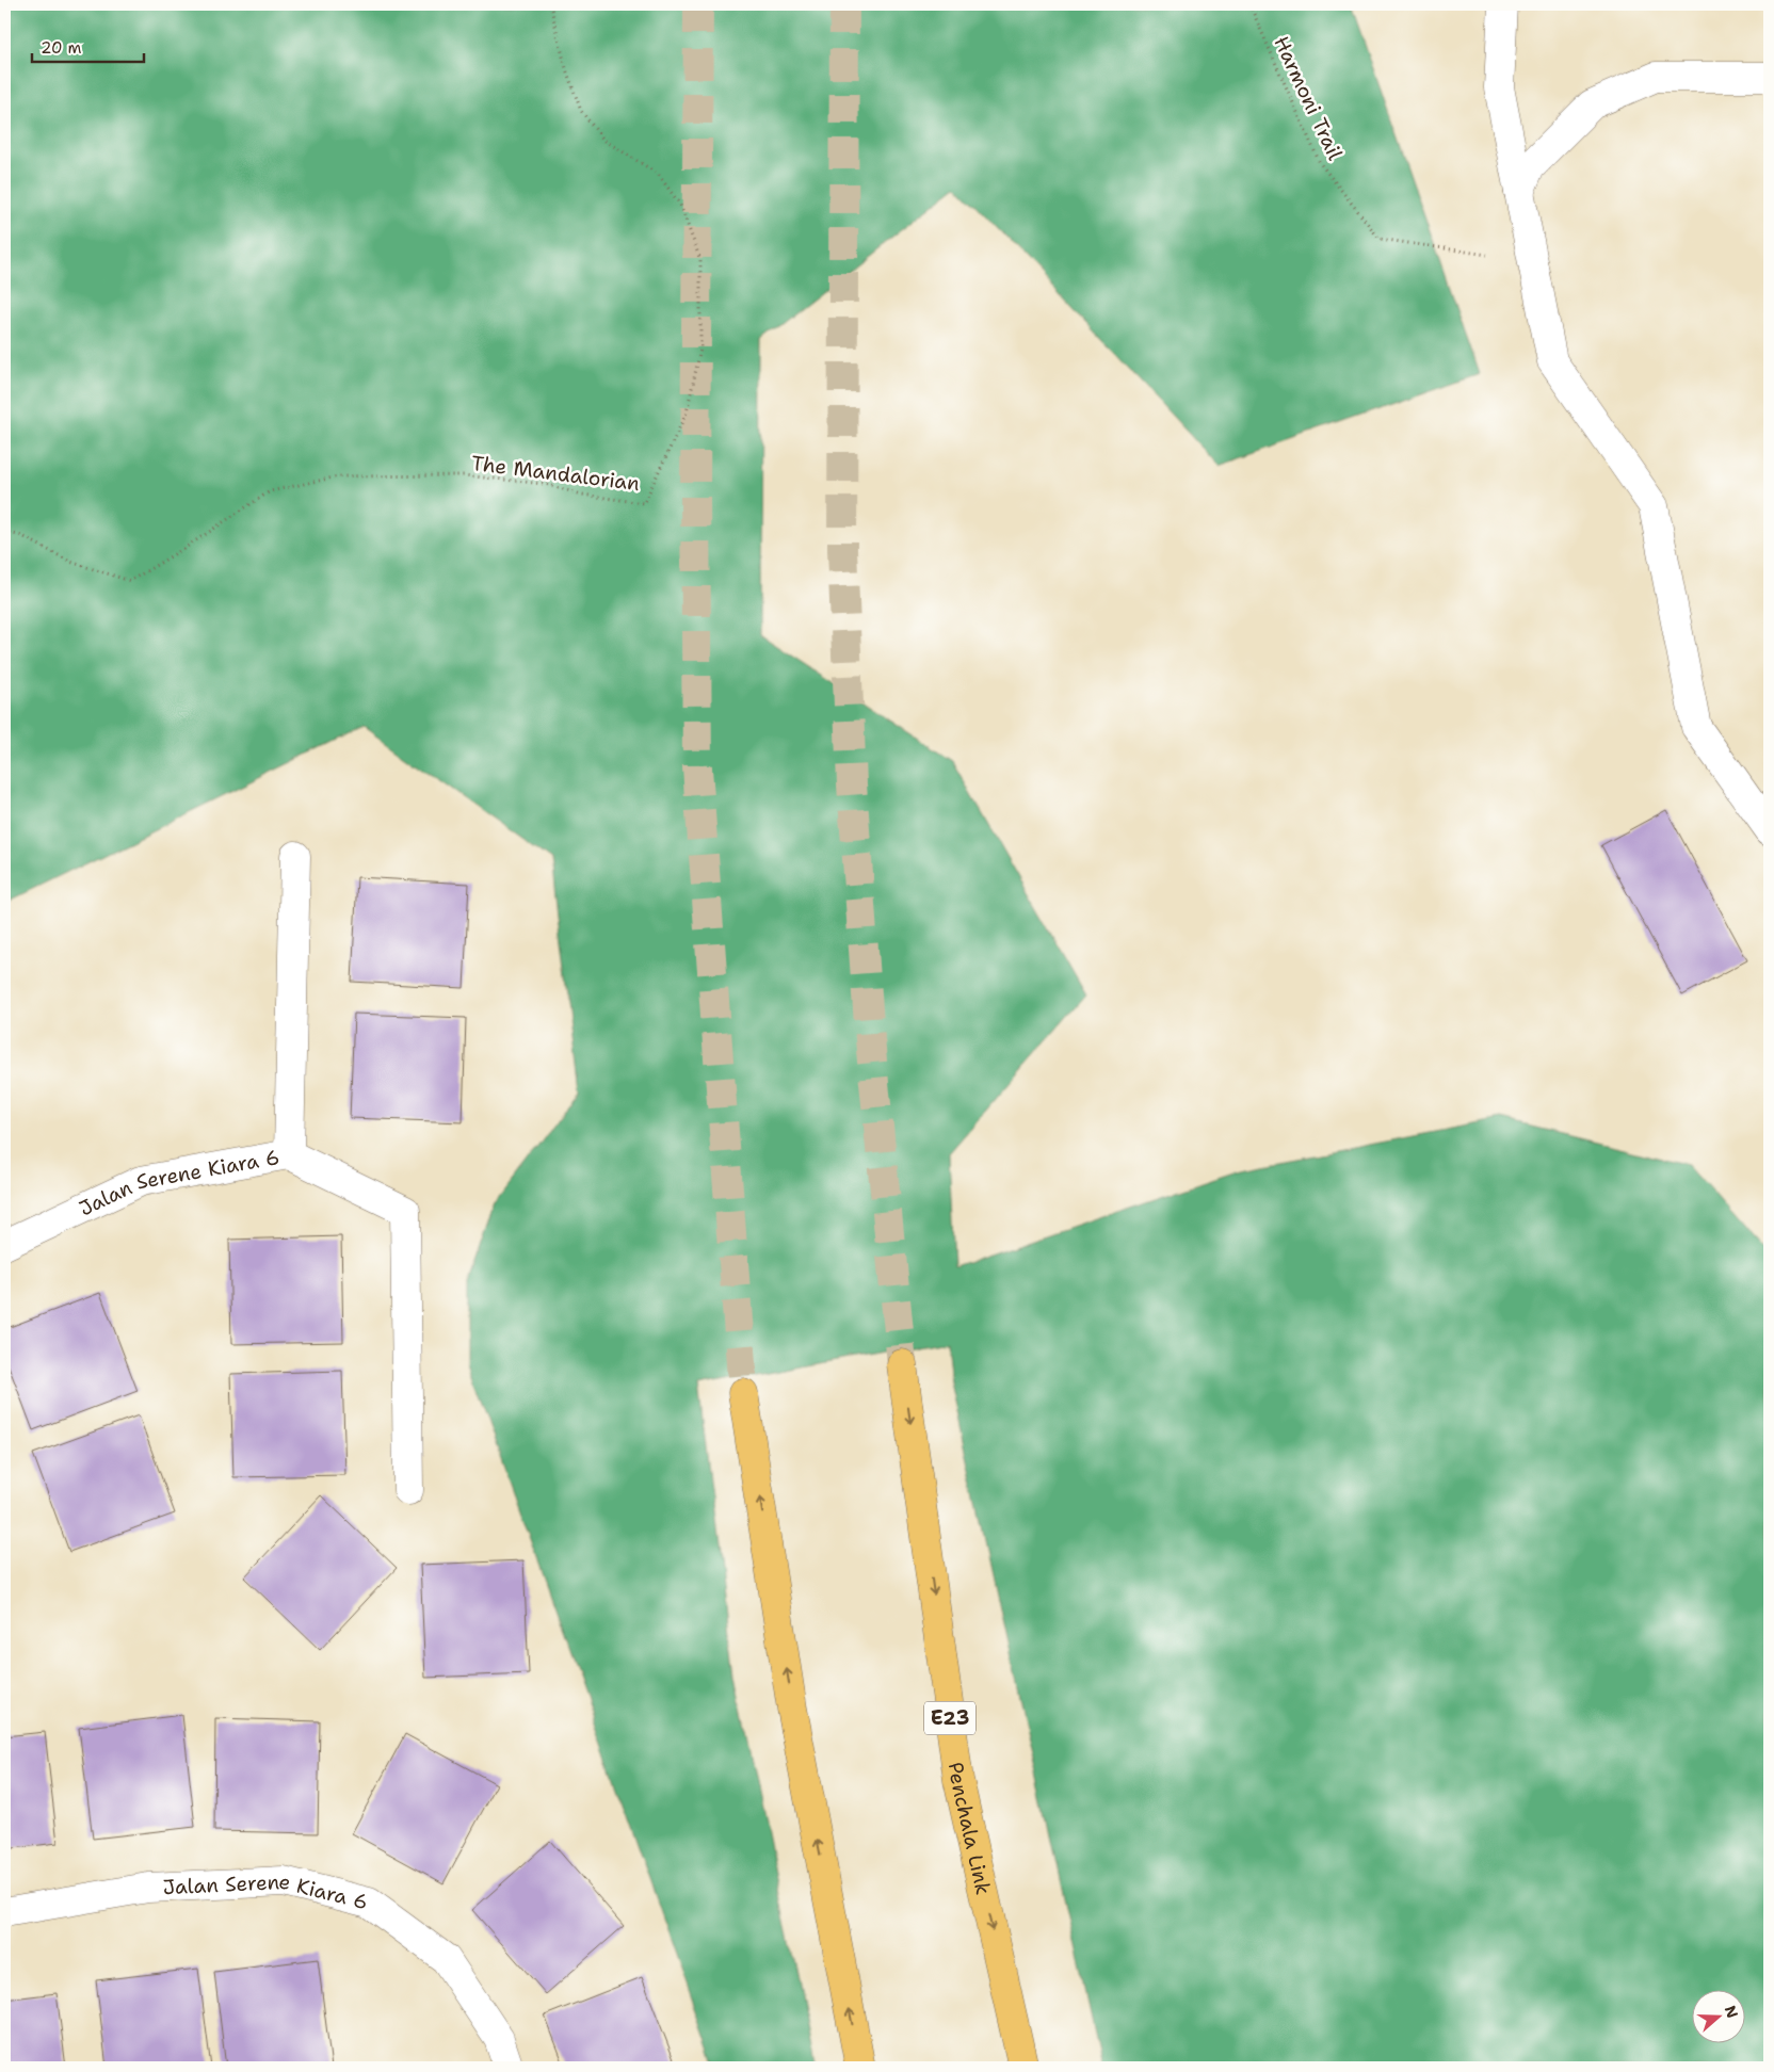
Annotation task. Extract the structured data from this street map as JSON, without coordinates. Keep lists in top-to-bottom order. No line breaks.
{"streets":{"highway":["E23","Penchala Link"],"street":["Jalan Serene Kiara 6"],"path":["Harmoni Trail","The Mandalorian"]},"scale_bar":"20 m","north":"right"}
